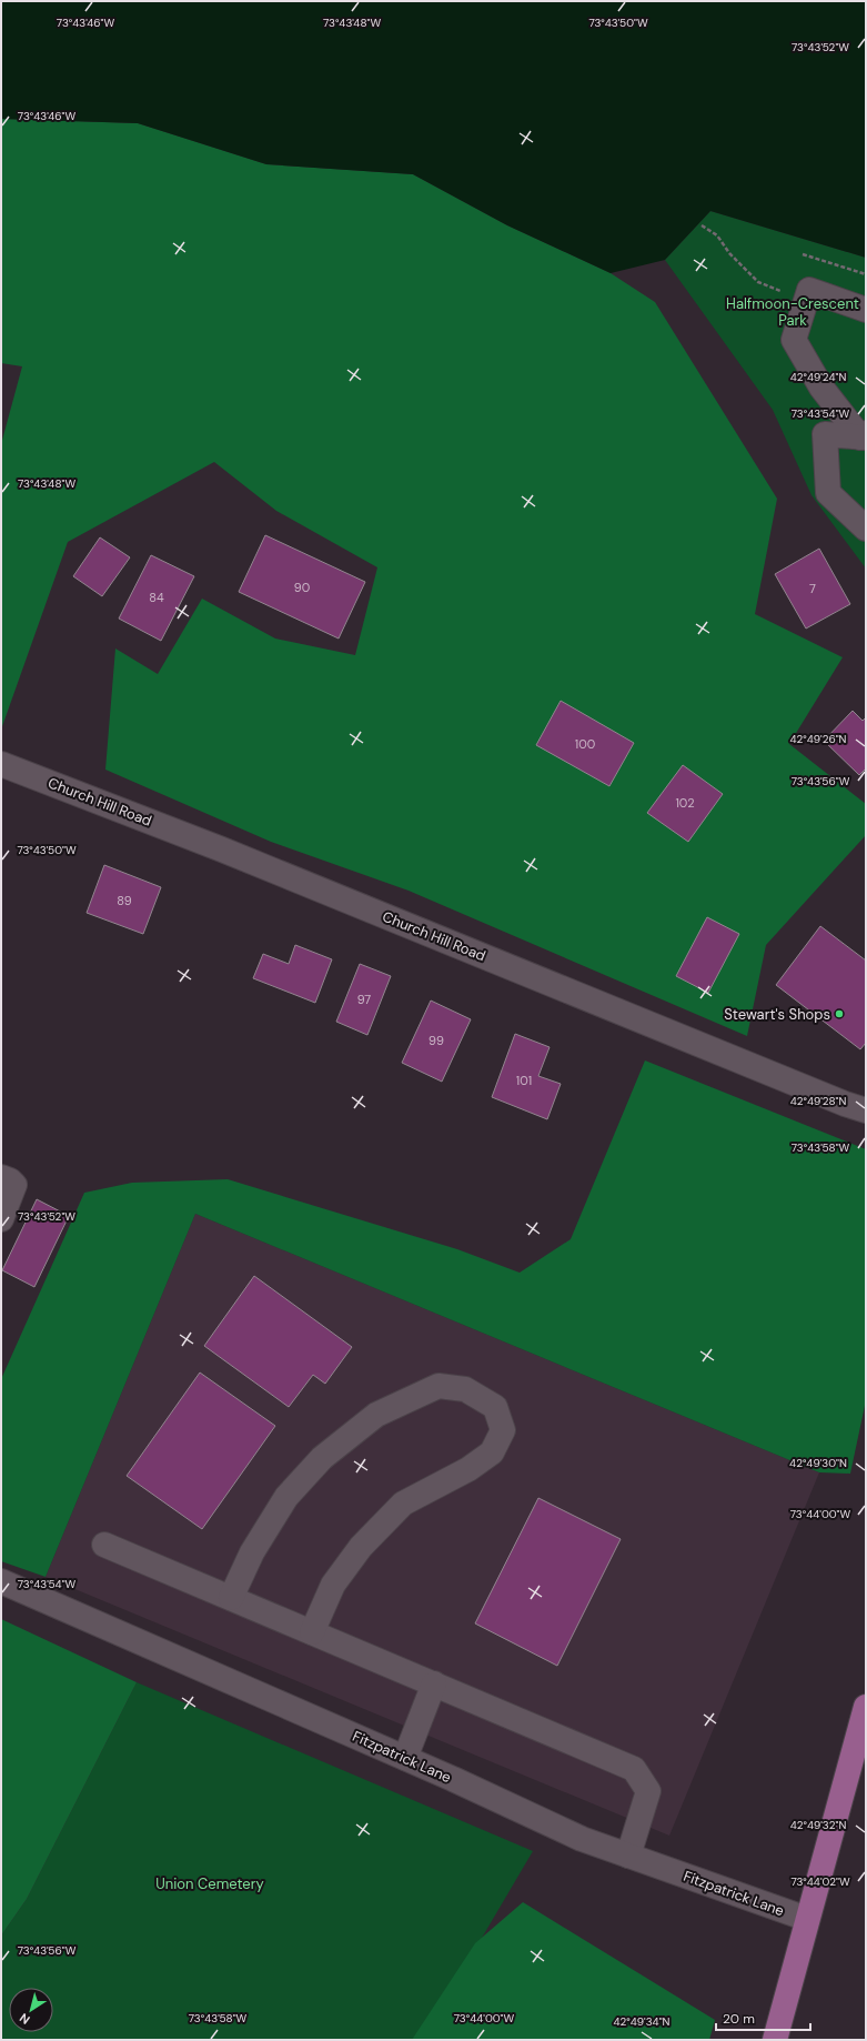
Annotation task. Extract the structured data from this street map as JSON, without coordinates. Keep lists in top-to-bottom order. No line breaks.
{"streets":{"street":["Church Hill Road","Fitzpatrick Lane"]},"parks":["Halfmoon-Crescent Park","Union Cemetery"],"places":["Stewart's Shops"],"house_numbers":["90","7","84","100","102","89","97","99","101"],"scale_bar":"20 m","north":"bottom left","coordinates":["73°43'46\"W","73°43'48\"W","73°43'50\"W","73°43'52\"W","42°49'24\"N","73°43'54\"W","42°49'26\"N","73°43'56\"W","42°49'28\"N","73°43'58\"W","42°49'30\"N","73°44'00\"W","42°49'32\"N","73°44'02\"W","42°49'34\"N"]}
